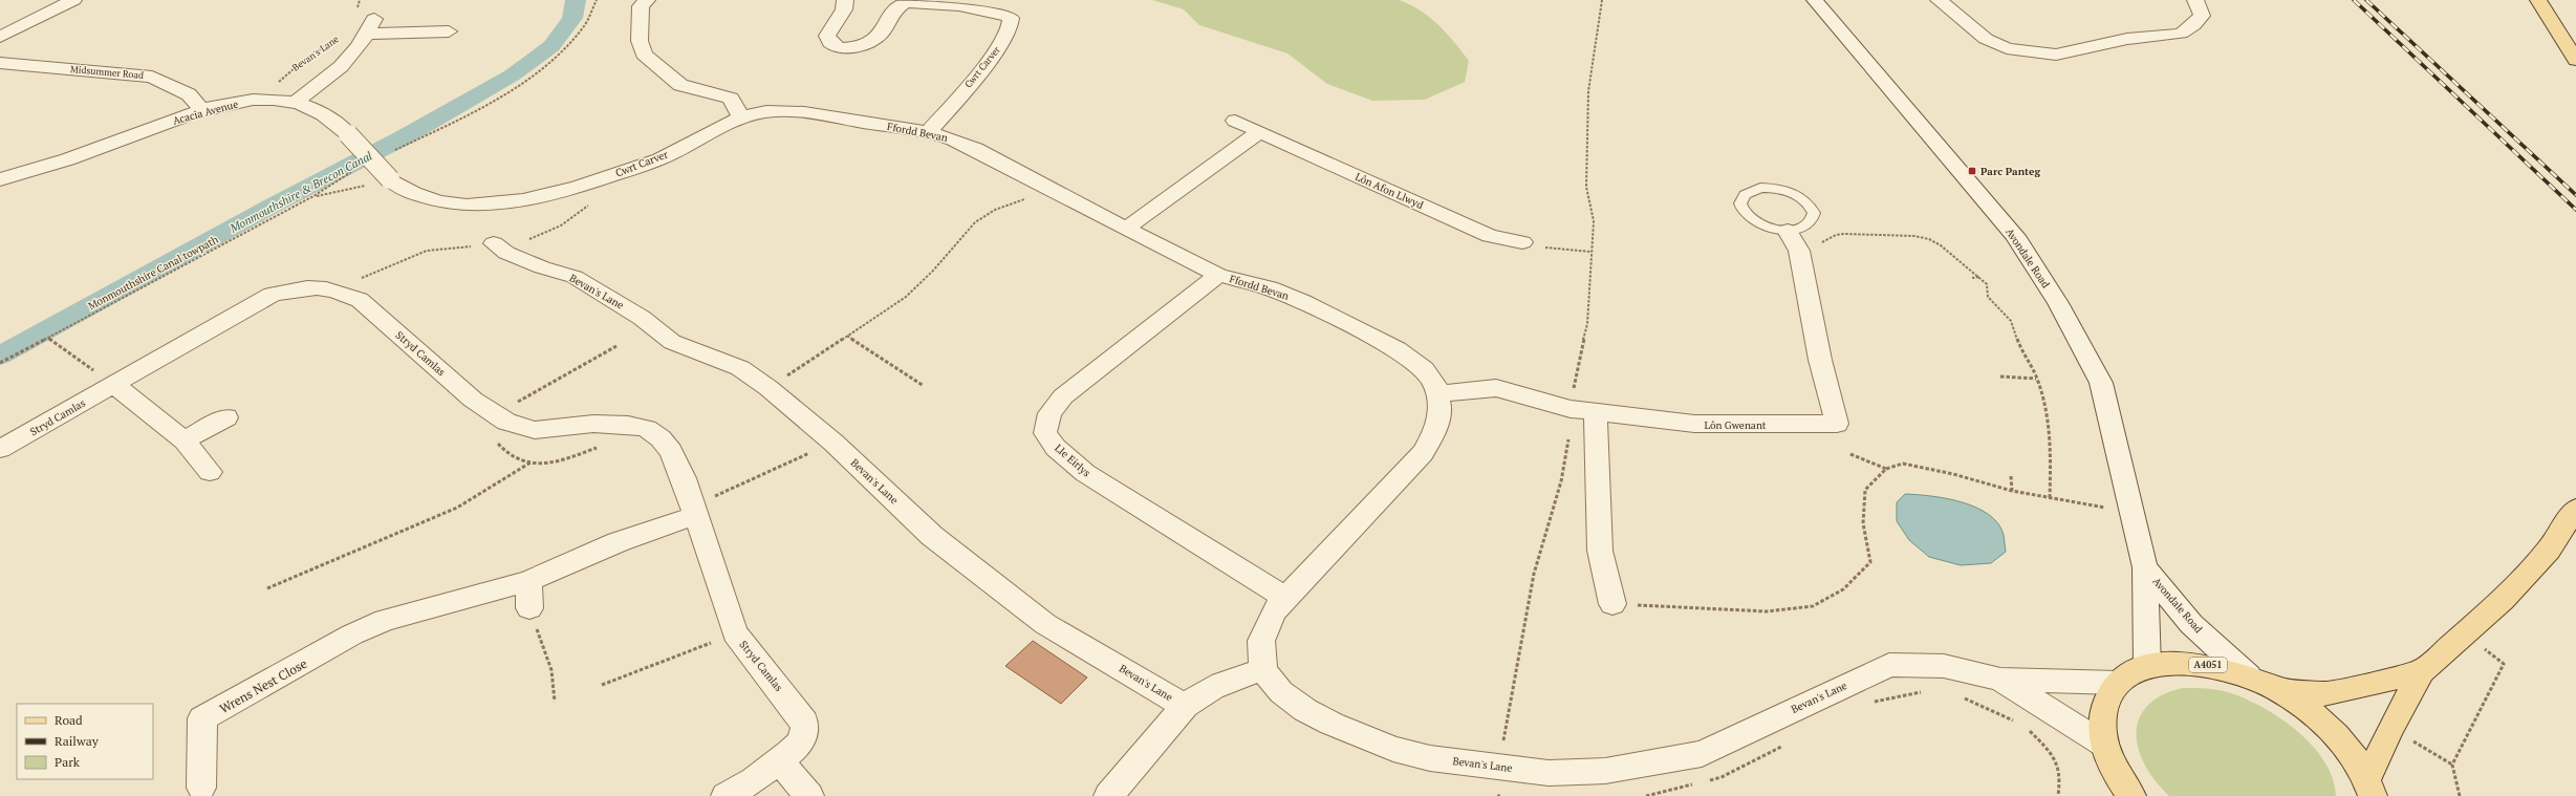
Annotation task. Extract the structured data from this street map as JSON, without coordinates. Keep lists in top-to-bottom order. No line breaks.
{"streets":{"main road":["A4051"],"street":["Bevan's Lane","Cwrt Carver","Midsummer Road","Acacia Avenue","Ffordd Bevan","Lôn Afon Llwyd","Avondale Road","Stryd Camlas","Lôn Gwenant","Lle Eirlys","Wrens Nest Close"],"path":["Monmouthshire Canal towpath"]},"crossings":[["Bevan's Lane","Acacia Avenue"],["Bevan's Lane","Ffordd Bevan"],["Cwrt Carver","Acacia Avenue"],["Cwrt Carver","Ffordd Bevan"],["Midsummer Road","Acacia Avenue"],["Ffordd Bevan","Lôn Gwenant"],["Ffordd Bevan","Lle Eirlys"],["Avondale Road","A4051"]],"water":["Monmouthshire & Brecon Canal"],"places":{"transit":["Parc Panteg"]},"legend":["Road","Railway","Park"]}
